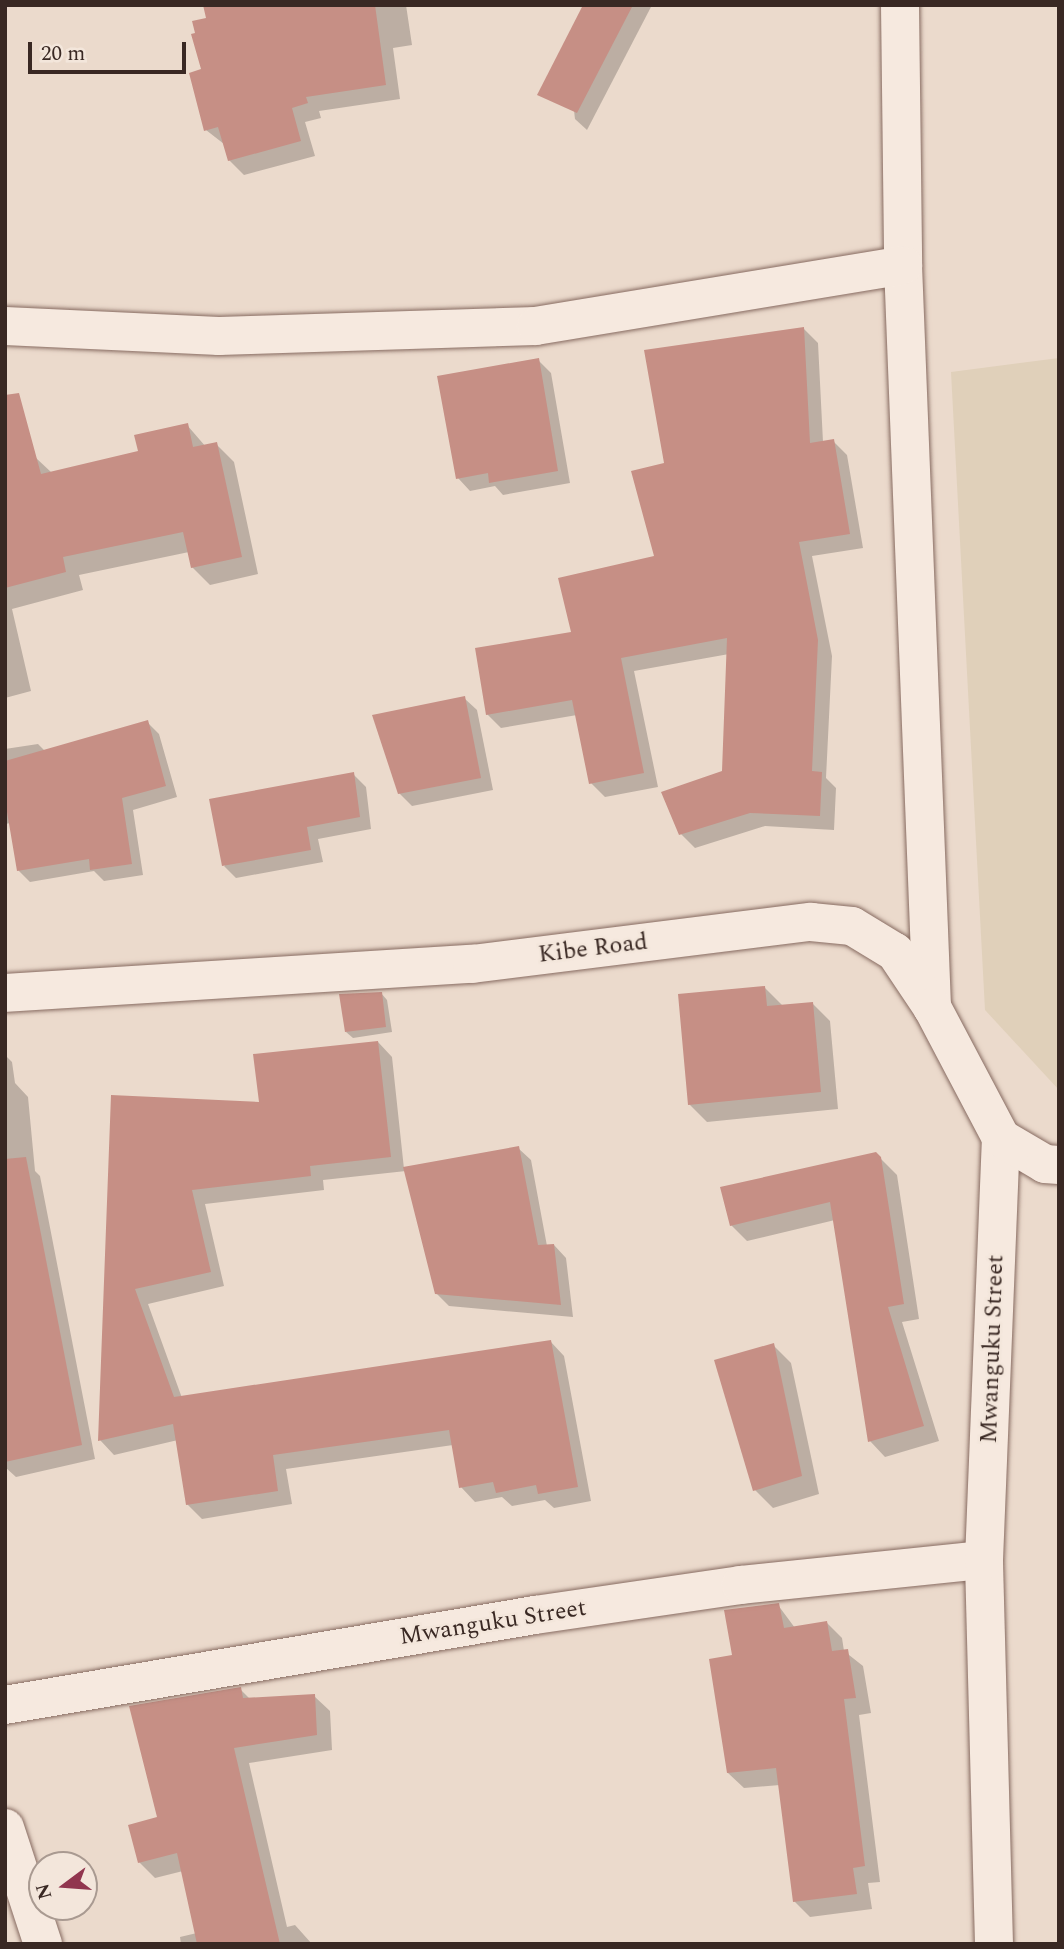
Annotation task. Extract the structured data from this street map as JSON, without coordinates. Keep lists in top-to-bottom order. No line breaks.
{"streets":{"street":["Kibe Road","Mwanguku Street"]},"crossings":[["Kibe Road","Mwanguku Street"]],"scale_bar":"20 m","north":"left"}
